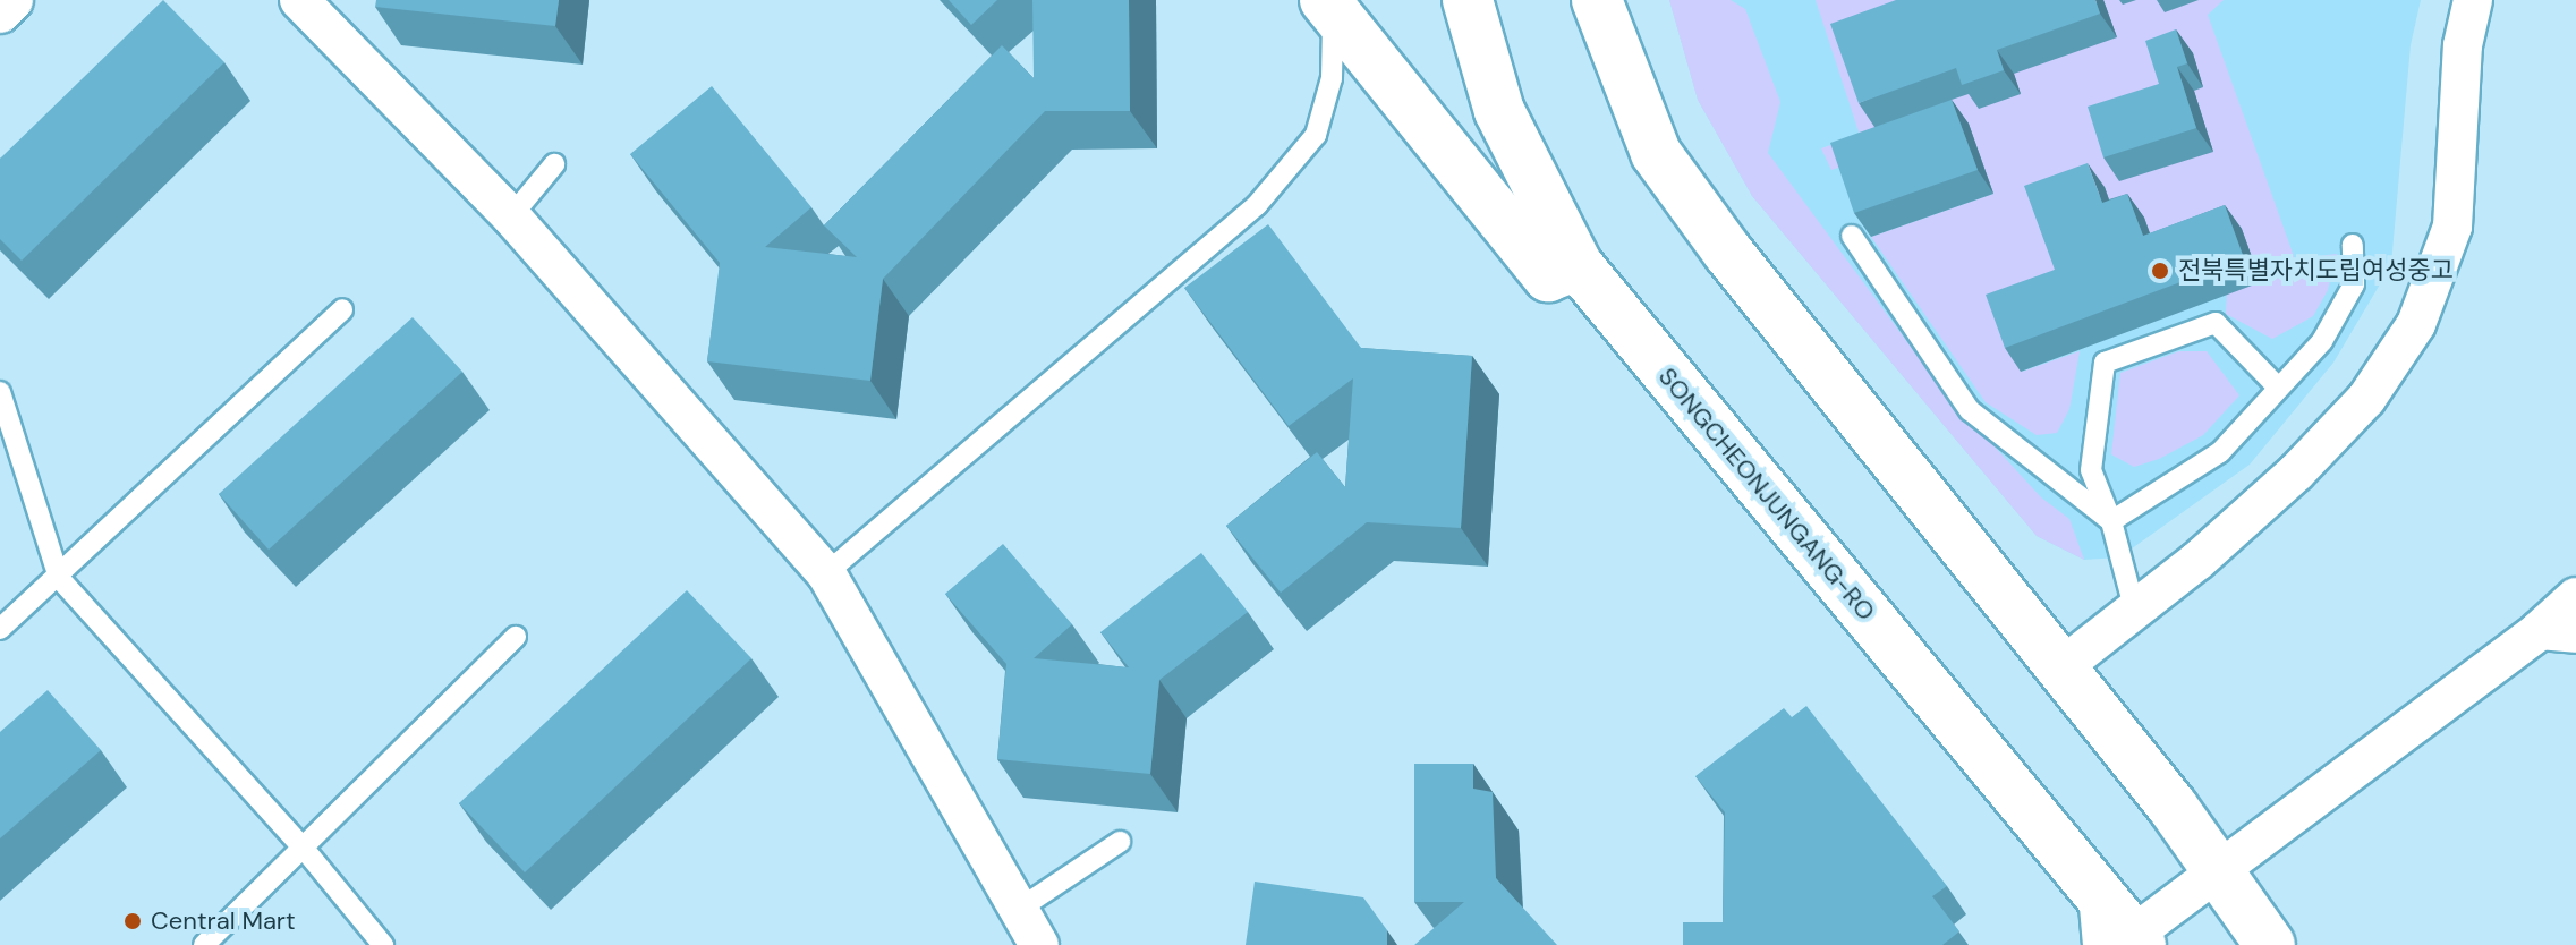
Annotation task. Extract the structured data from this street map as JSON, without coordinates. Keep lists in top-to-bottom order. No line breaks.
{"streets":{"street":["SONGCHEONJUNGANG-RO"]},"places":["전북특별자치도립여성중고","Central Mart"]}
